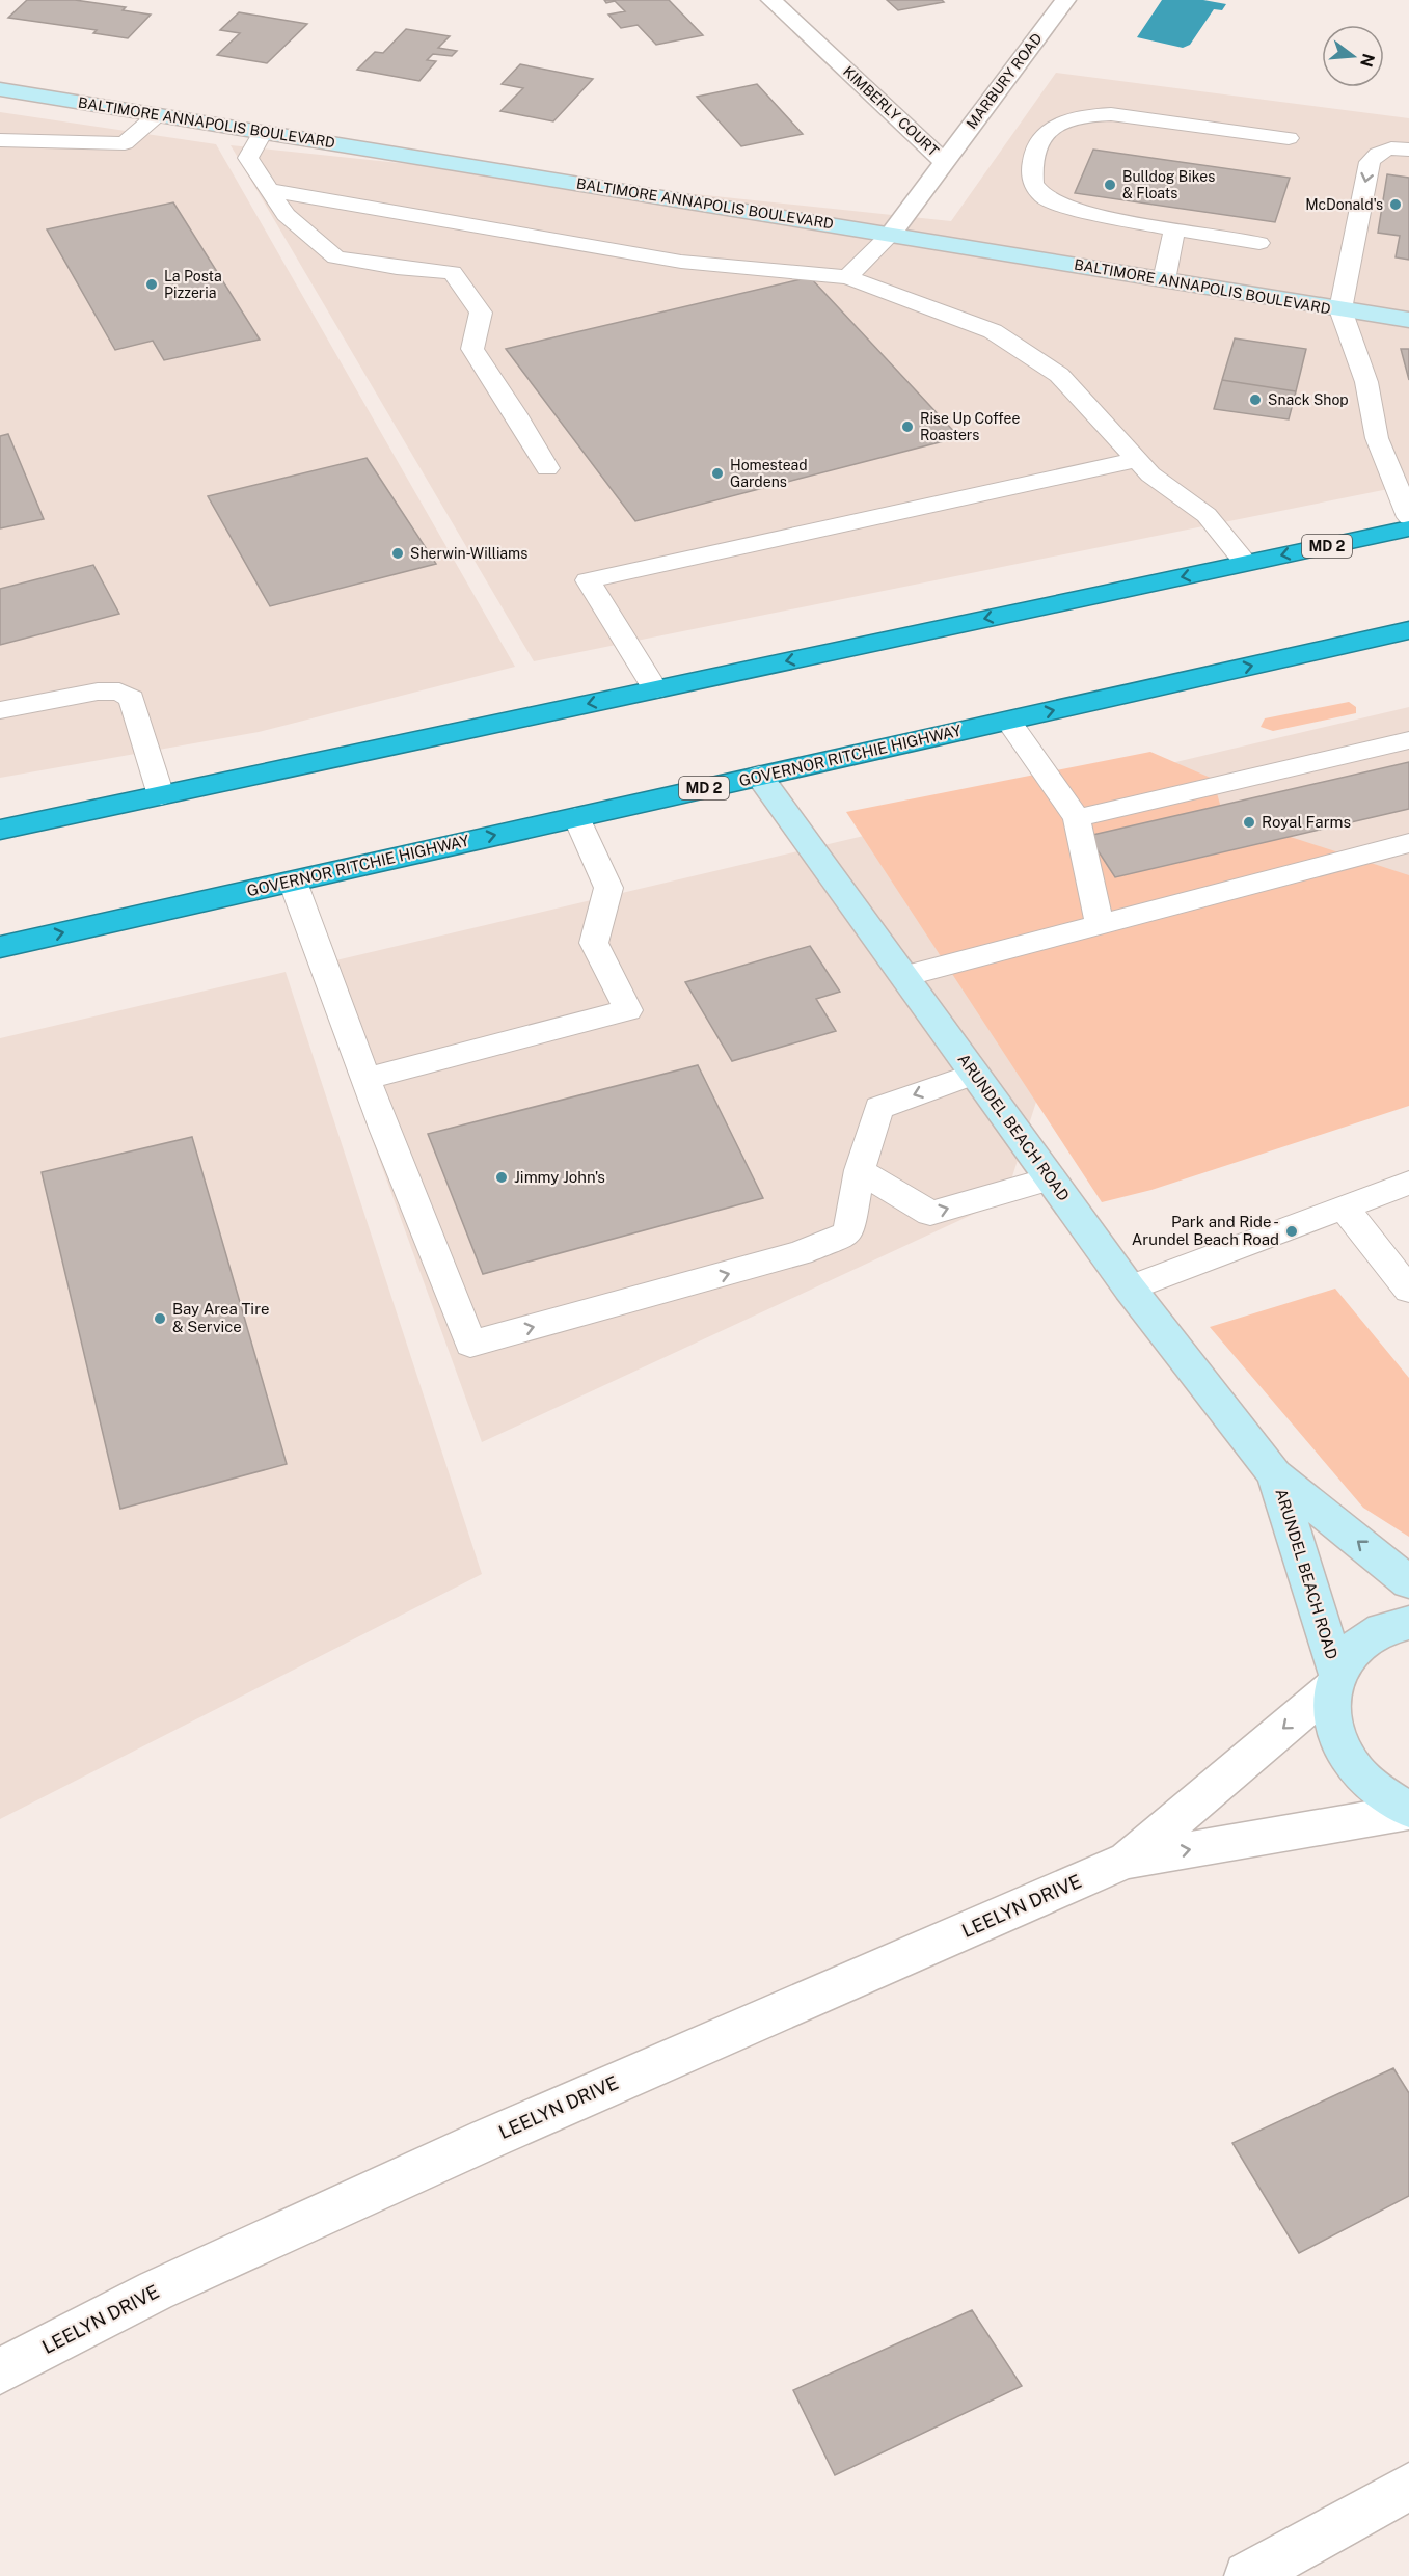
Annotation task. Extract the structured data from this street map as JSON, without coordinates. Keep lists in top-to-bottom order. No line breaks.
{"streets":{"highway":["MD 2","GOVERNOR RITCHIE HIGHWAY"],"street":["MARBURY ROAD","KIMBERLY COURT","BALTIMORE ANNAPOLIS BOULEVARD","ARUNDEL BEACH ROAD","LEELYN DRIVE"]},"crossings":[["MARBURY ROAD","KIMBERLY COURT"],["KIMBERLY COURT","BALTIMORE ANNAPOLIS BOULEVARD"],["GOVERNOR RITCHIE HIGHWAY","ARUNDEL BEACH ROAD"],["ARUNDEL BEACH ROAD","LEELYN DRIVE"]],"places":["Bulldog Bikes & Floats","McDonald's","La Posta Pizzeria","Snack Shop","Rise Up Coffee Roasters","Homestead Gardens","Sherwin-Williams","Royal Farms","Jimmy John's","Park and Ride - Arundel Beach Road","Bay Area Tire & Service"],"north":"right"}
